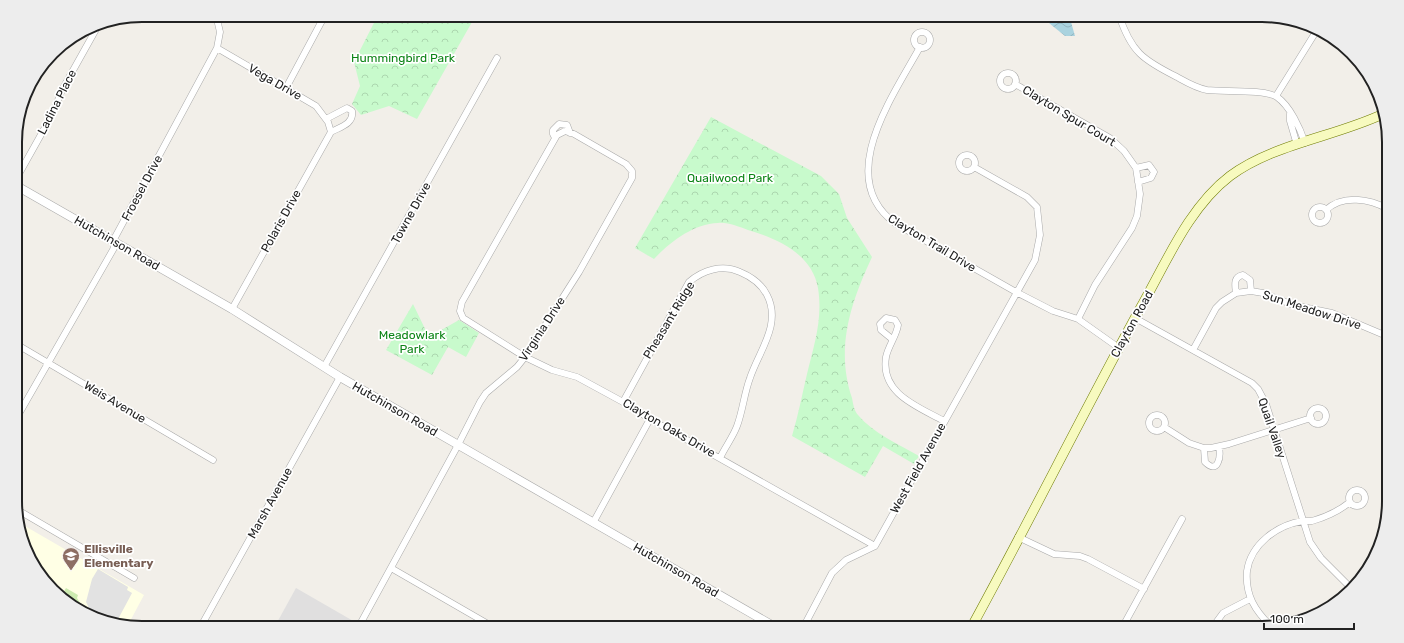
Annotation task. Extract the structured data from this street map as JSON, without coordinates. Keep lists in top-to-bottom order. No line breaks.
{"streets":{"main road":["Clayton Road"],"street":["Vega Drive","Ladina Place","Clayton Spur Court","Froesel Drive","Towne Drive","Polaris Drive","Hutchinson Road","Clayton Trail Drive","Sun Meadow Drive","Pheasant Ridge","Virginia Drive","Weis Avenue","Clayton Oaks Drive","Quail Valley","West Field Avenue","Marsh Avenue"]},"crossings":[["Vega Drive","Froesel Drive"],["Clayton Spur Court","Clayton Trail Drive"],["Froesel Drive","Hutchinson Road"],["Froesel Drive","Weis Avenue"],["Towne Drive","Hutchinson Road"],["Polaris Drive","Hutchinson Road"],["Hutchinson Road","Virginia Drive"],["Hutchinson Road","Marsh Avenue"],["Clayton Trail Drive","Clayton Road"],["Clayton Trail Drive","West Field Avenue"],["Sun Meadow Drive","Quail Valley"],["Pheasant Ridge","Clayton Oaks Drive"],["Clayton Road","Quail Valley"],["Virginia Drive","Clayton Oaks Drive"],["Clayton Oaks Drive","West Field Avenue"]],"parks":["Hummingbird Park","Quailwood Park","Meadowlark Park"],"places":{"school or university":["Ellisville Elementary"]},"scale_bar":"100 m"}
